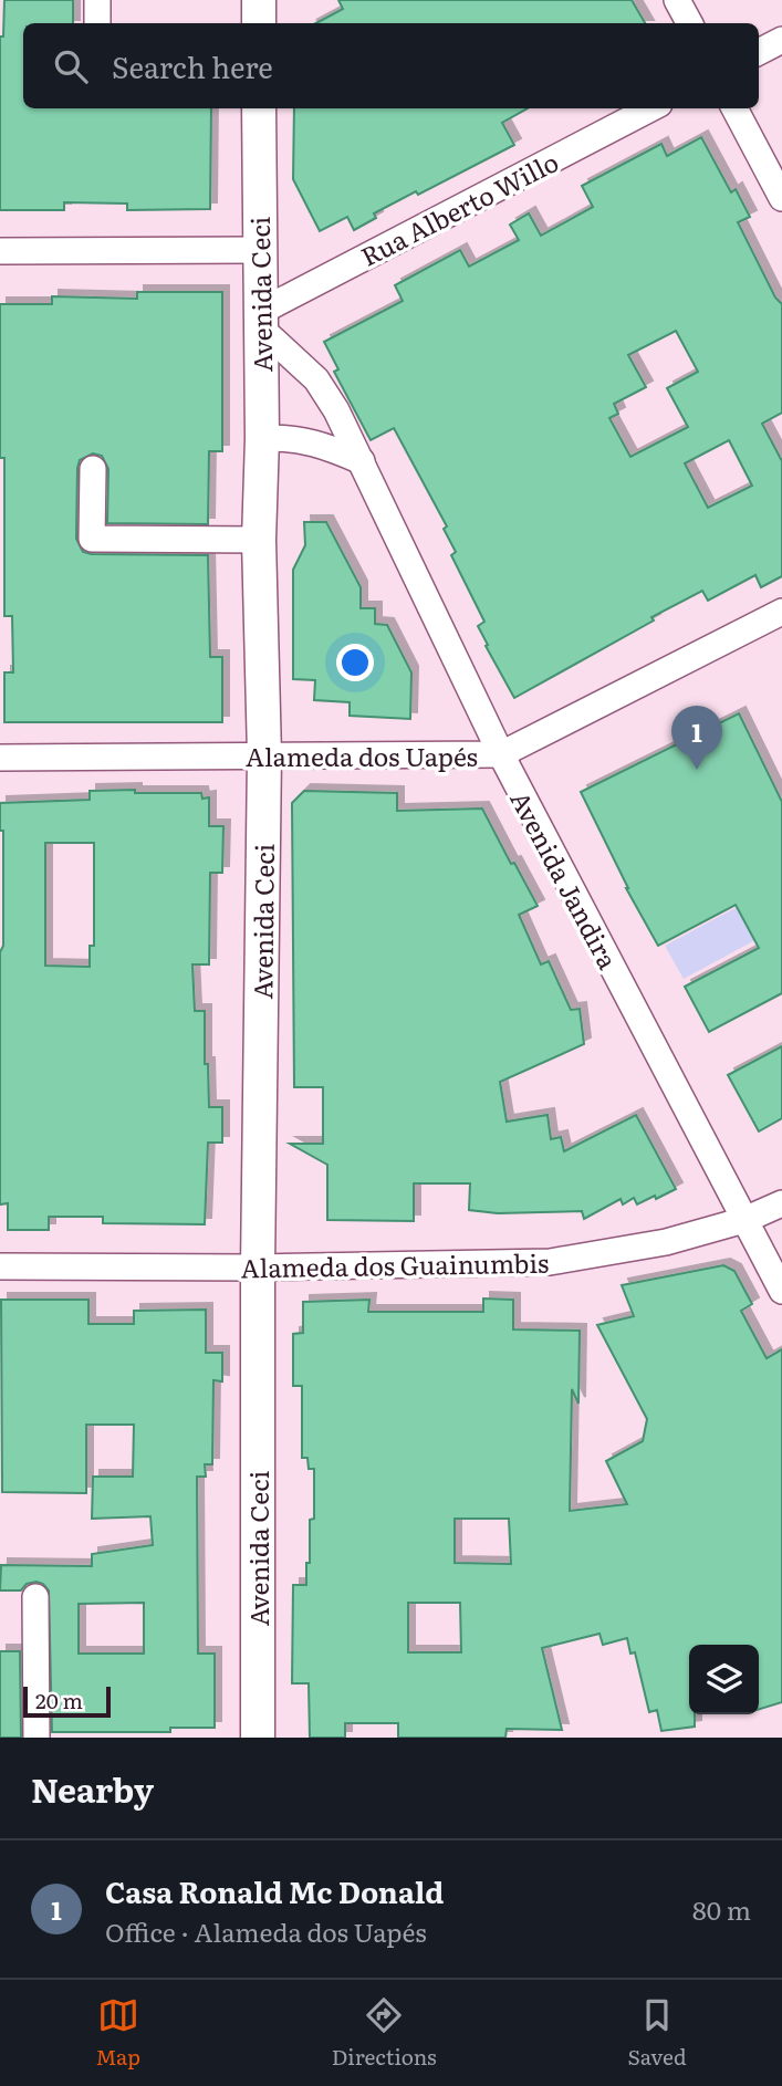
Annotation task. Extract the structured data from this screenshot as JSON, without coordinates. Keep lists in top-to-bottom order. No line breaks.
{"streets":{"street":["Rua Alberto Willo","Avenida Ceci","Alameda dos Uapés","Avenida Jandira","Alameda dos Guainumbis"]},"crossings":[["Rua Alberto Willo","Avenida Ceci"],["Rua Alberto Willo","Avenida Jandira"],["Avenida Ceci","Alameda dos Uapés"],["Avenida Ceci","Avenida Jandira"],["Avenida Ceci","Alameda dos Guainumbis"],["Alameda dos Uapés","Avenida Jandira"],["Avenida Jandira","Alameda dos Guainumbis"]],"scale_bar":"20 m","page":{"search":"Search here","pins":"1","scale":"20 m","heading":"Nearby","list":[{"mark":"1","name":"Casa Ronald Mc Donald","note":"Office · Alameda dos Uapés","value":"80 m"}],"nav":["Map","Directions","Saved"]}}
